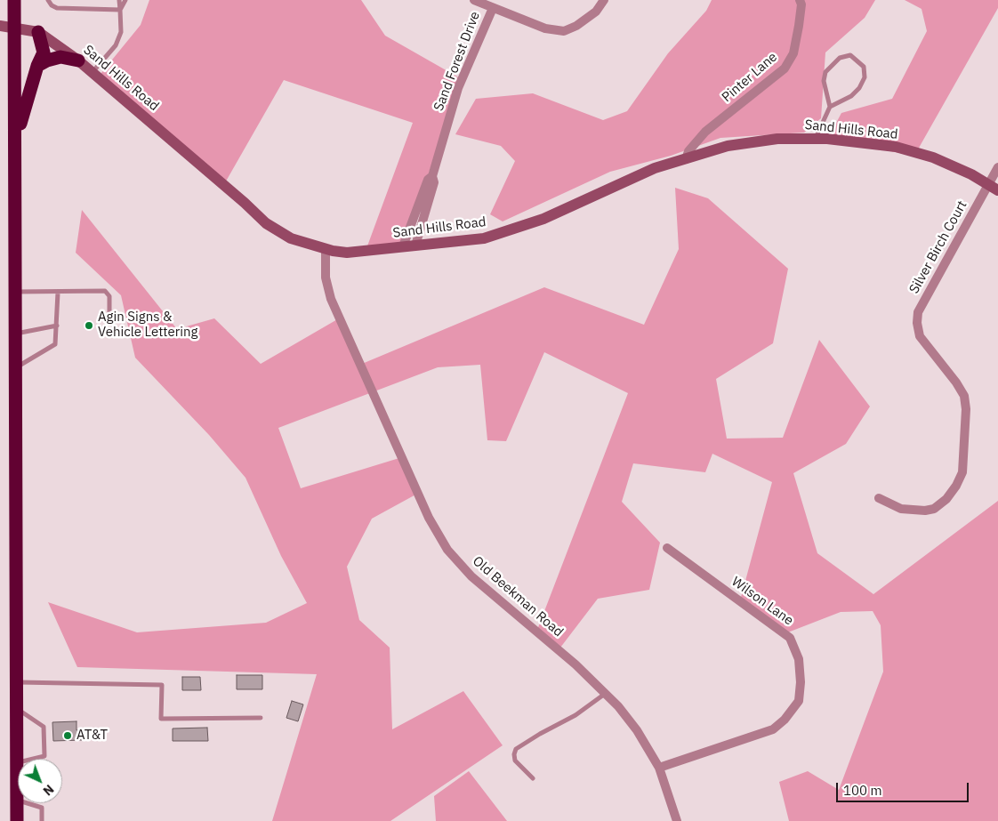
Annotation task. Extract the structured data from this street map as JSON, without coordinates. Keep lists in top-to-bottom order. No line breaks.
{"streets":{"street":["Sand Forest Drive","Pinter Lane","Sand Hills Road","Silver Birch Court","Old Beekman Road","Wilson Lane"]},"crossings":[["Sand Forest Drive","Sand Hills Road"],["Pinter Lane","Sand Hills Road"],["Sand Hills Road","Silver Birch Court"],["Sand Hills Road","Old Beekman Road"],["Old Beekman Road","Wilson Lane"]],"places":["Agin Signs & Vehicle Lettering","AT&T"],"scale_bar":"100 m","north":"bottom right"}
